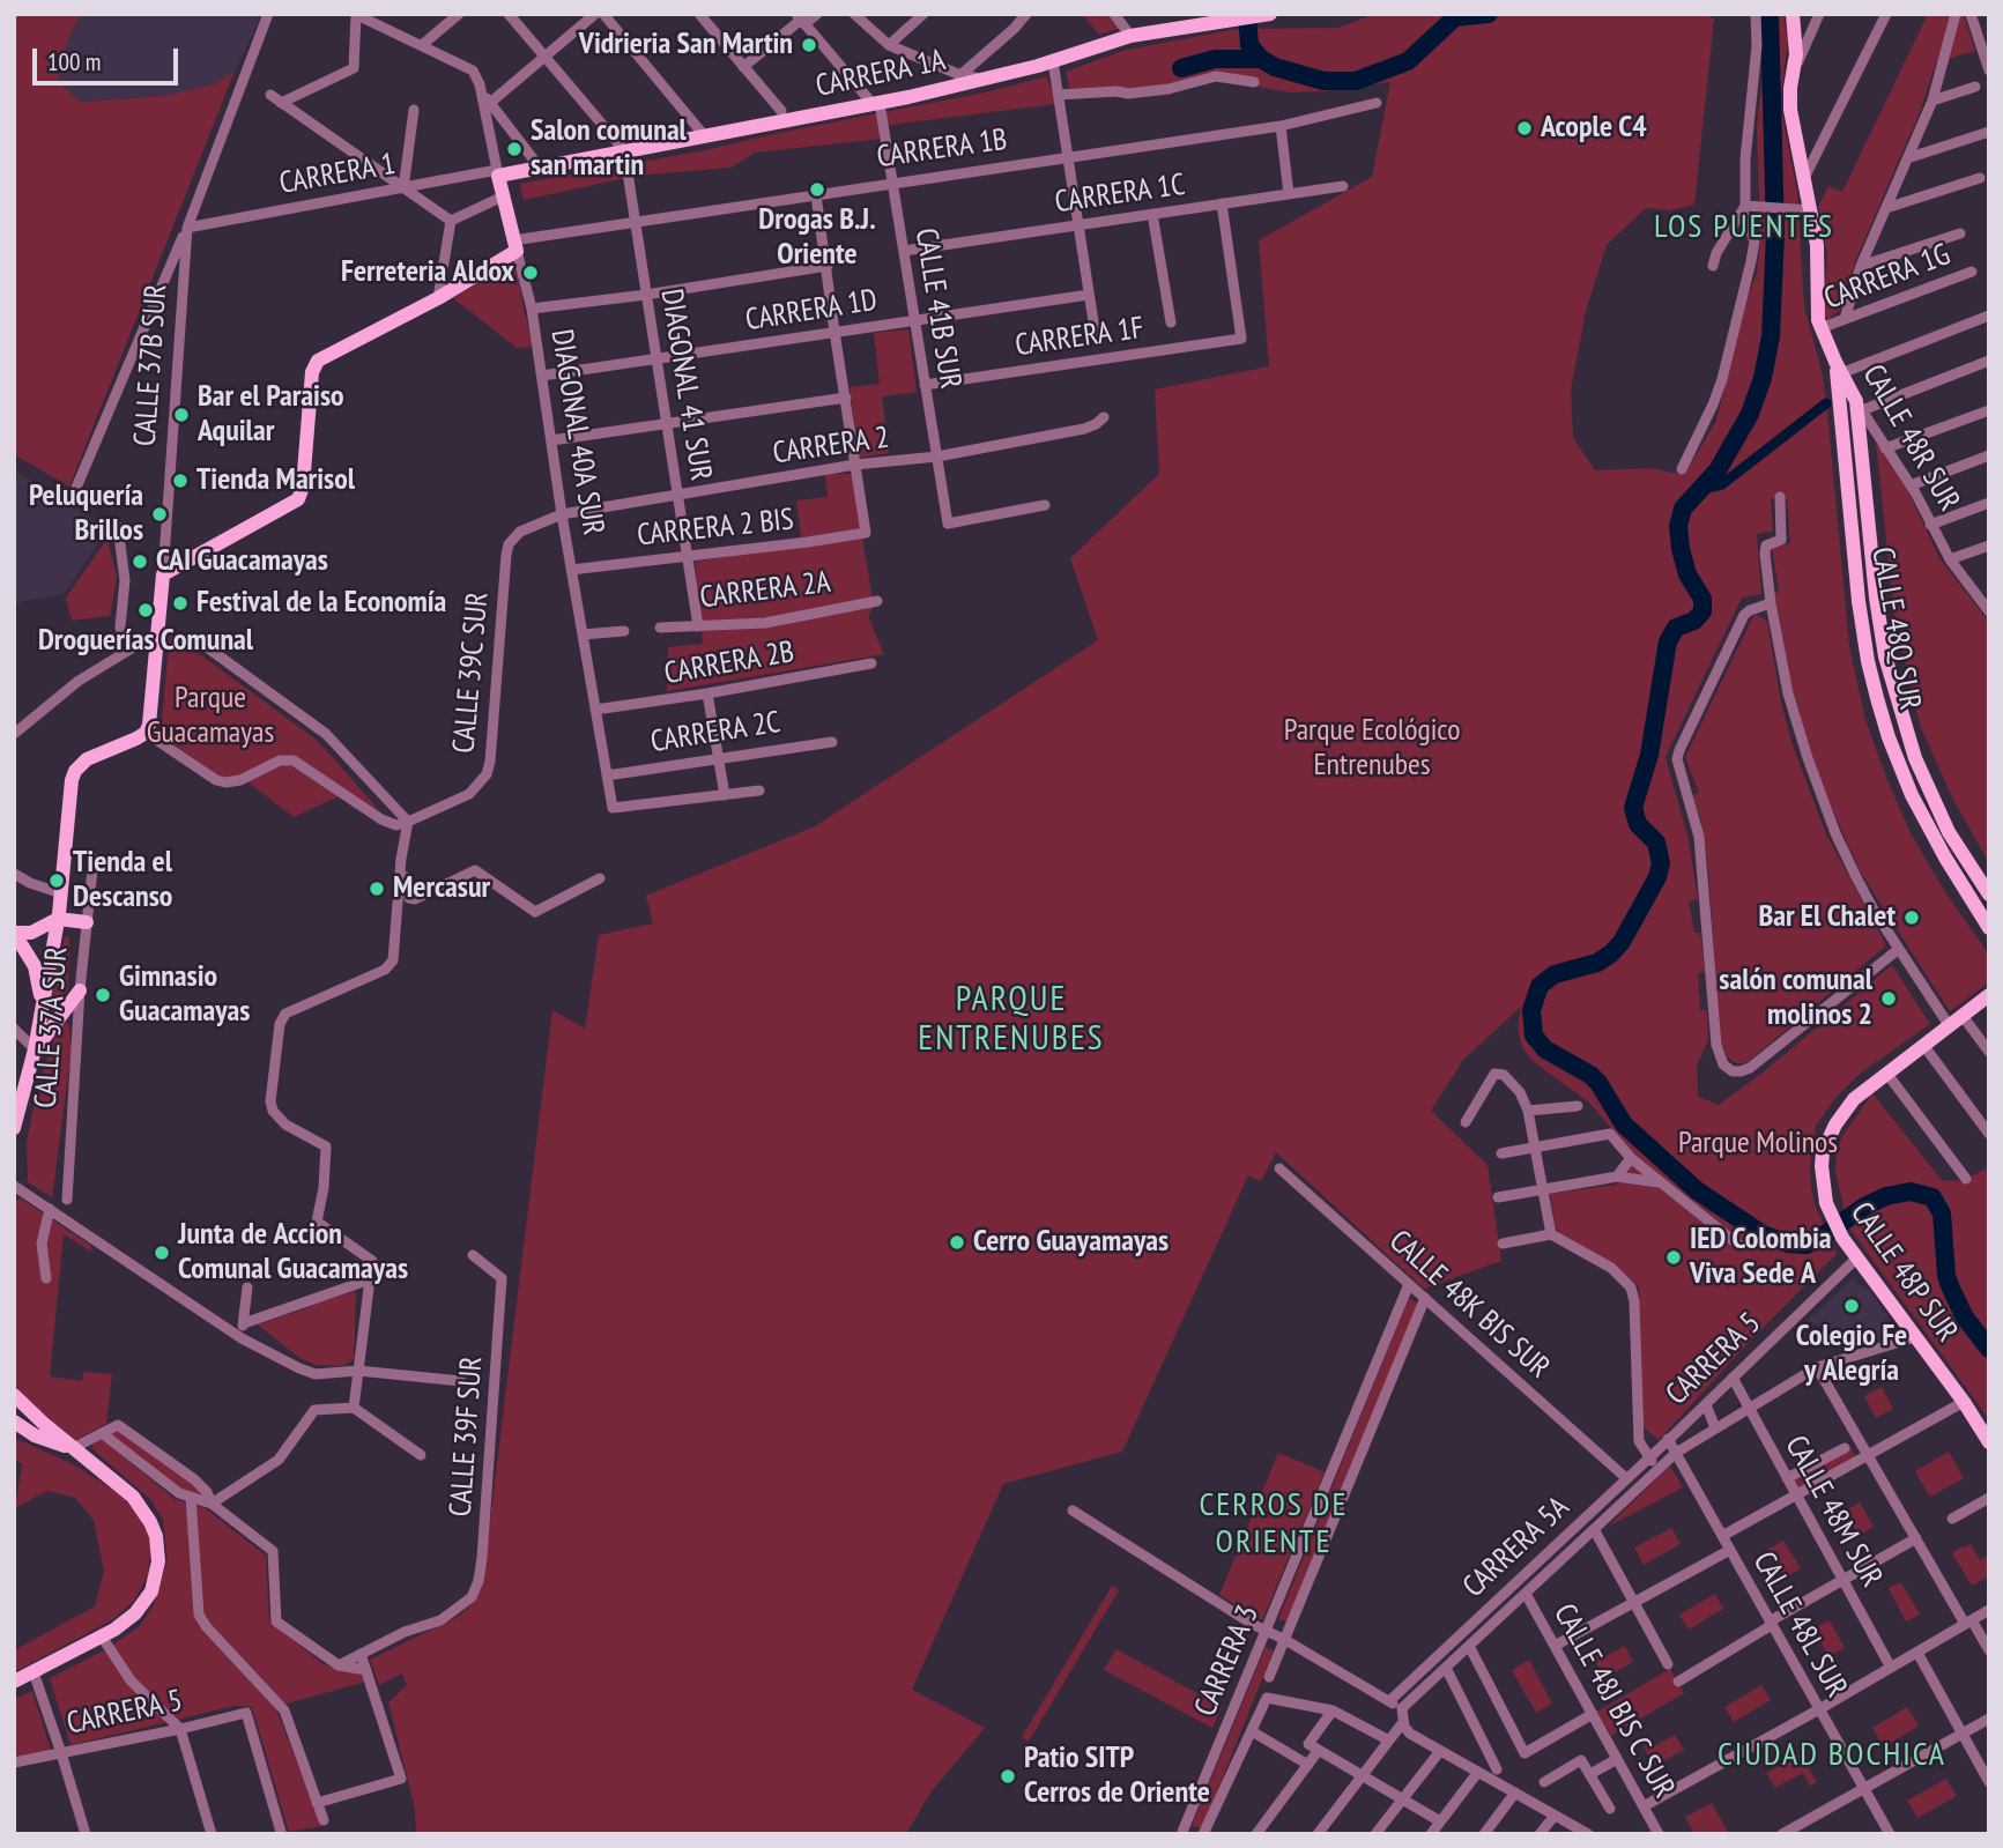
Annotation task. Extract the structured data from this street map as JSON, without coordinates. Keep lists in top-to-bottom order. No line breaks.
{"streets":{"main road":["CARRERA 1A","CARRERA 1B","CALLE 37B SUR","DIAGONAL 40A SUR","CALLE 48R SUR","CALLE 48Q SUR","CALLE 37A SUR","CALLE 48P SUR"],"street":["CARRERA 1","CARRERA 1C","CARRERA 1G","CALLE 41B SUR","CARRERA 1D","CARRERA 1F","DIAGONAL 41 SUR","CARRERA 2","CARRERA 2 BIS","CARRERA 2A","CARRERA 2B","CALLE 39C SUR","CARRERA 2C","CALLE 48K BIS SUR","CARRERA 5","CALLE 39F SUR","CALLE 48M SUR","CARRERA 5A","CALLE 48L SUR","CARRERA 3","CALLE 48J BIS C SUR"]},"crossings":[["CARRERA 1A","CARRERA 1"],["CARRERA 1A","CALLE 41B SUR"],["CARRERA 1A","DIAGONAL 41 SUR"],["CARRERA 1A","DIAGONAL 40A SUR"],["CARRERA 1B","CALLE 41B SUR"],["CARRERA 1B","CALLE 37B SUR"],["CARRERA 1B","DIAGONAL 41 SUR"],["CARRERA 1B","DIAGONAL 40A SUR"],["CARRERA 1","CALLE 37B SUR"],["CARRERA 1","DIAGONAL 40A SUR"],["CARRERA 1C","CALLE 41B SUR"],["CARRERA 1C","CARRERA 1F"],["CARRERA 1G","CALLE 48R SUR"],["CALLE 41B SUR","CARRERA 1D"],["CALLE 41B SUR","CARRERA 1F"],["CALLE 41B SUR","CARRERA 2"],["CARRERA 1D","DIAGONAL 41 SUR"],["CARRERA 1D","DIAGONAL 40A SUR"],["CALLE 37B SUR","CALLE 37A SUR"],["DIAGONAL 41 SUR","CARRERA 2"],["DIAGONAL 41 SUR","CARRERA 2 BIS"],["DIAGONAL 41 SUR","CARRERA 2A"],["DIAGONAL 40A SUR","CARRERA 2"],["DIAGONAL 40A SUR","CARRERA 2 BIS"],["DIAGONAL 40A SUR","CARRERA 2B"],["DIAGONAL 40A SUR","CALLE 39C SUR"],["DIAGONAL 40A SUR","CARRERA 2C"],["CALLE 48R SUR","CALLE 48Q SUR"],["CARRERA 2","CARRERA 2 BIS"],["CARRERA 2","CALLE 39C SUR"],["CALLE 48P SUR","CARRERA 5"],["CALLE 48P SUR","CARRERA 5A"],["CALLE 48K BIS SUR","CARRERA 5A"],["CALLE 48K BIS SUR","CARRERA 3"],["CARRERA 5","CALLE 48M SUR"],["CARRERA 5","CARRERA 5A"],["CALLE 48M SUR","CARRERA 5A"],["CARRERA 5A","CALLE 48L SUR"],["CARRERA 5A","CALLE 48J BIS C SUR"]],"districts":["LOS PUENTES","PARQUE ENTRENUBES","CERROS DE ORIENTE","CIUDAD BOCHICA"],"parks":["Parque Guacamayas","Parque Ecológico Entrenubes","Parque Molinos"],"places":["Vidrieria San Martin","Acople C4","Salon comunal san martin","Drogas B.J. Oriente","Ferreteria Aldox","Bar el Paraiso Aquilar","Tienda Marisol","Peluquería Brillos","CAI Guacamayas","Festival de la Economía","Droguerías Comunal","Tienda el Descanso","Mercasur","Bar El Chalet","Gimnasio Guacamayas","salón comunal molinos 2","Cerro Guayamayas","Junta de Accion Comunal Guacamayas","IED Colombia Viva Sede A","Colegio Fe y Alegría","Patio SITP Cerros de Oriente"],"scale_bar":"100 m"}
